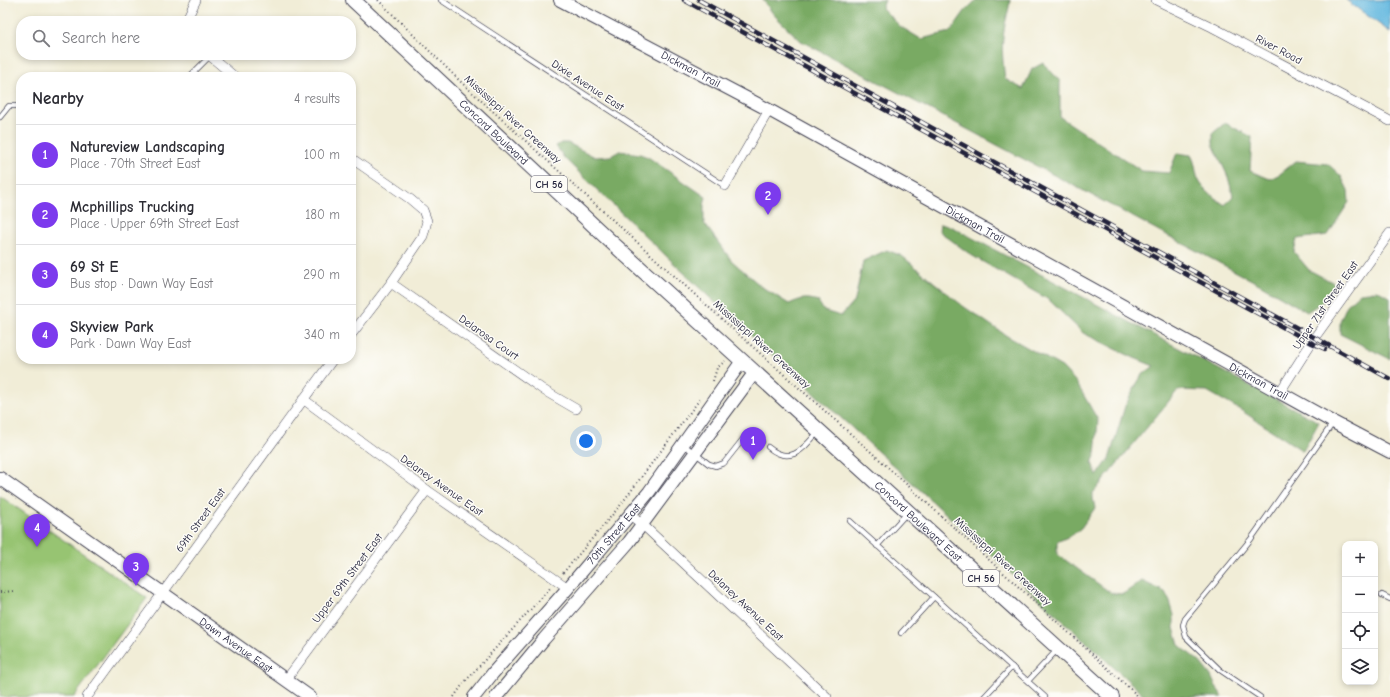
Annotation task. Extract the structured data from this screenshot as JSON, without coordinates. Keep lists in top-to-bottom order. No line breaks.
{"streets":{"main road":["Concord Boulevard","CH 56","Concord Boulevard East"],"street":["River Road","Dickman Trail","Upper 71st Street East","Delarosa Court","Delaney Avenue East","69th Street East","70th Street East","Upper 69th Street East","Dawn Avenue East"],"lane":["Dixie Avenue East"],"path":["Mississippi River Greenway"]},"crossings":[["Dickman Trail","Upper 71st Street East"],["Concord Boulevard","Concord Boulevard East"],["Concord Boulevard","70th Street East"],["Delaney Avenue East","69th Street East"],["Delaney Avenue East","70th Street East"],["Delaney Avenue East","Upper 69th Street East"],["69th Street East","Dawn Avenue East"],["Concord Boulevard East","70th Street East"],["Upper 69th Street East","Dawn Avenue East"]],"page":{"search":"Search here","heading":["Nearby","4 results"],"list":[{"mark":"1","name":"Natureview Landscaping","note":"Place · 70th Street East","value":"100 m"},{"mark":"2","name":"Mcphillips Trucking","note":"Place · Upper 69th Street East","value":"180 m"},{"mark":"3","name":"69 St E","note":"Bus stop · Dawn Way East","value":"290 m"},{"mark":"4","name":"Skyview Park","note":"Park · Dawn Way East","value":"340 m"}],"pins":["2","1","4","3"],"map_buttons":["+","−"]}}
